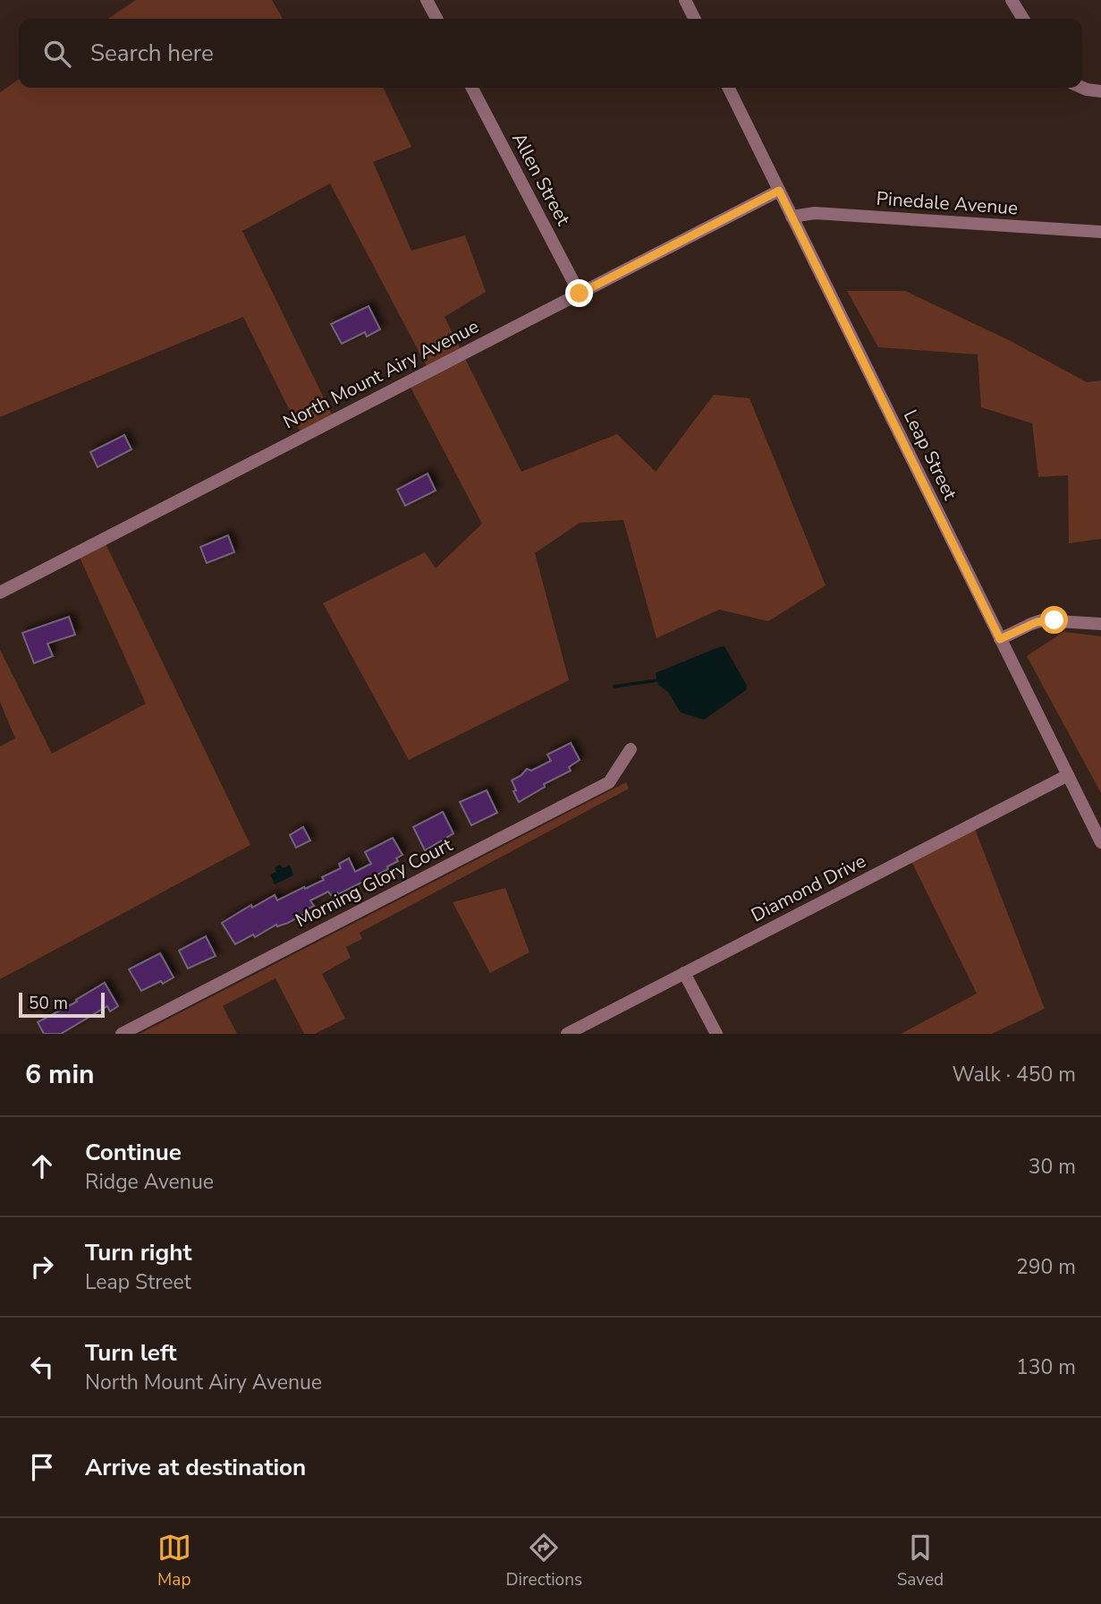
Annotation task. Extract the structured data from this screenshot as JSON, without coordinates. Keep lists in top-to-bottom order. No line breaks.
{"streets":{"street":["Allen Street","Pinedale Avenue","North Mount Airy Avenue","Leap Street","Morning Glory Court","Diamond Drive"]},"crossings":[["Allen Street","North Mount Airy Avenue"],["Pinedale Avenue","Leap Street"],["North Mount Airy Avenue","Leap Street"],["Leap Street","Diamond Drive"]],"scale_bar":"50 m","page":{"search":"Search here","scale":"50 m","heading":["6 min","Walk · 450 m"],"list":[["Continue","Ridge Avenue","30 m"],["Turn right","Leap Street","290 m"],["Turn left","North Mount Airy Avenue","130 m"],"Arrive at destination"],"nav":["Map","Directions","Saved"]}}
